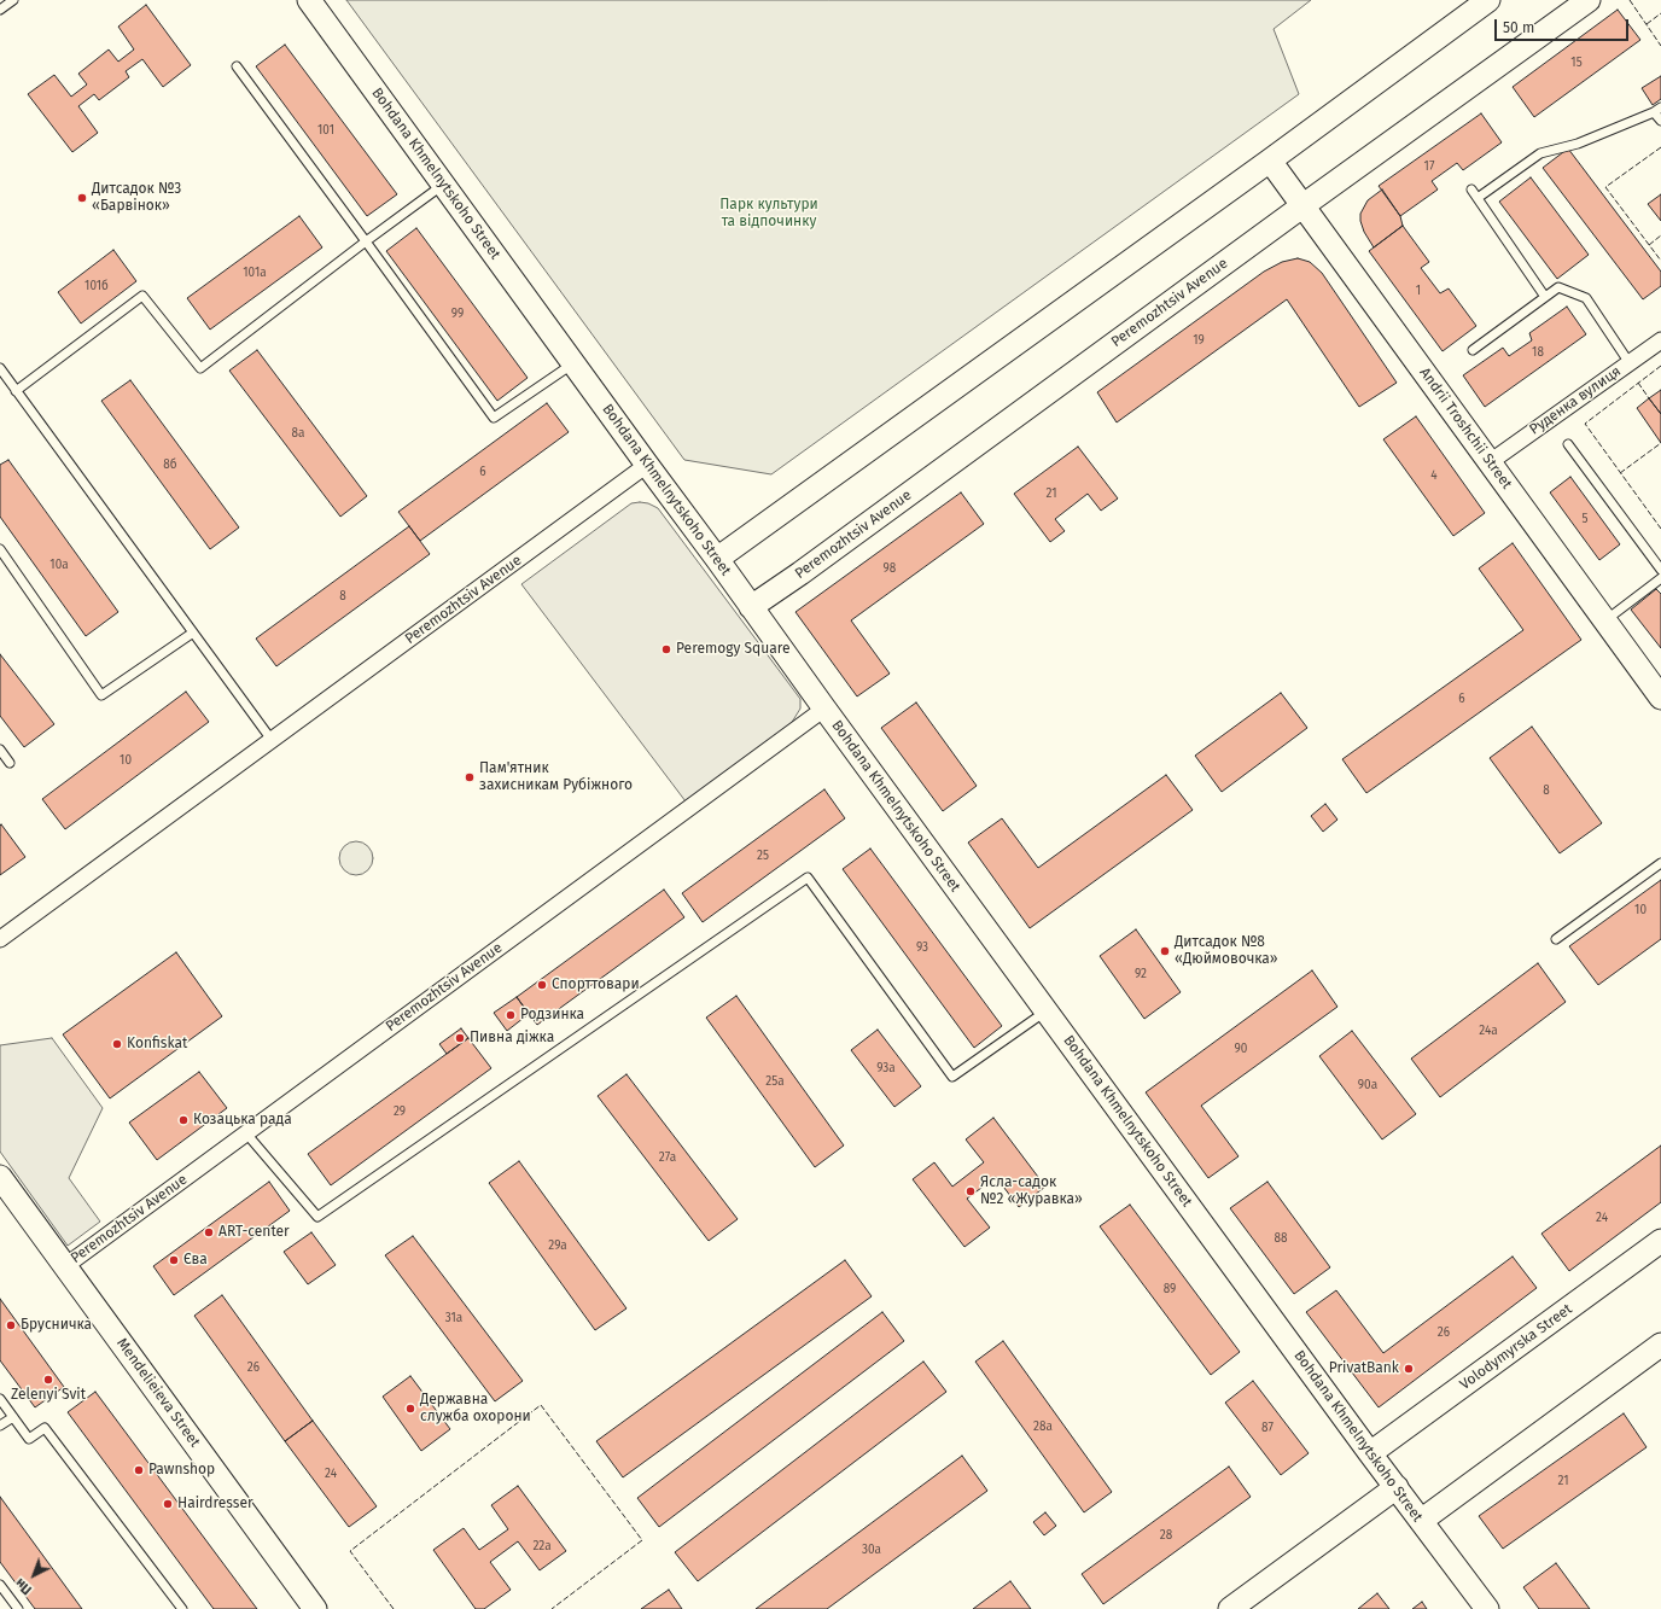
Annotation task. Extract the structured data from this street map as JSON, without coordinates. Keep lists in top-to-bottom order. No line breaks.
{"streets":{"street":["Bohdana Khmelnytskoho Street","Peremozhtsiv Avenue","Руденка вулиця","Andrii Troshchii Street","Volodymyrska Street","Mendelieieva Street"]},"crossings":[["Bohdana Khmelnytskoho Street","Peremozhtsiv Avenue"],["Bohdana Khmelnytskoho Street","Volodymyrska Street"],["Peremozhtsiv Avenue","Andrii Troshchii Street"],["Peremozhtsiv Avenue","Mendelieieva Street"],["Руденка вулиця","Andrii Troshchii Street"]],"parks":["Парк культури та відпочинку"],"places":["Дитсадок №3 «Барвінок»","Peremogy Square","Пам'ятник захисникам Рубіжного","Дитсадок №8 «Дюймовочка»","Спорттовари","Родзинка","Пивна діжка","Konfiskat","Козацька рада","Ясла-садок №2 «Журавка»","ART-center","Єва","Брусничка","PrivatBank","Zelenyi Svit","Державна служба охорони","Pawnshop","Hairdresser"],"house_numbers":["15","101","17","101а","101б","1","99","19","18","8а","8б","6","4","21","5","10а","98","8","6","10","8","25","10","93","92","24а","90","93а","25а","90а","29","27а","24","88","29а","89","31а","26","26","28а","87","24","21","28","22а","30а"],"scale_bar":"50 m","north":"bottom left"}
